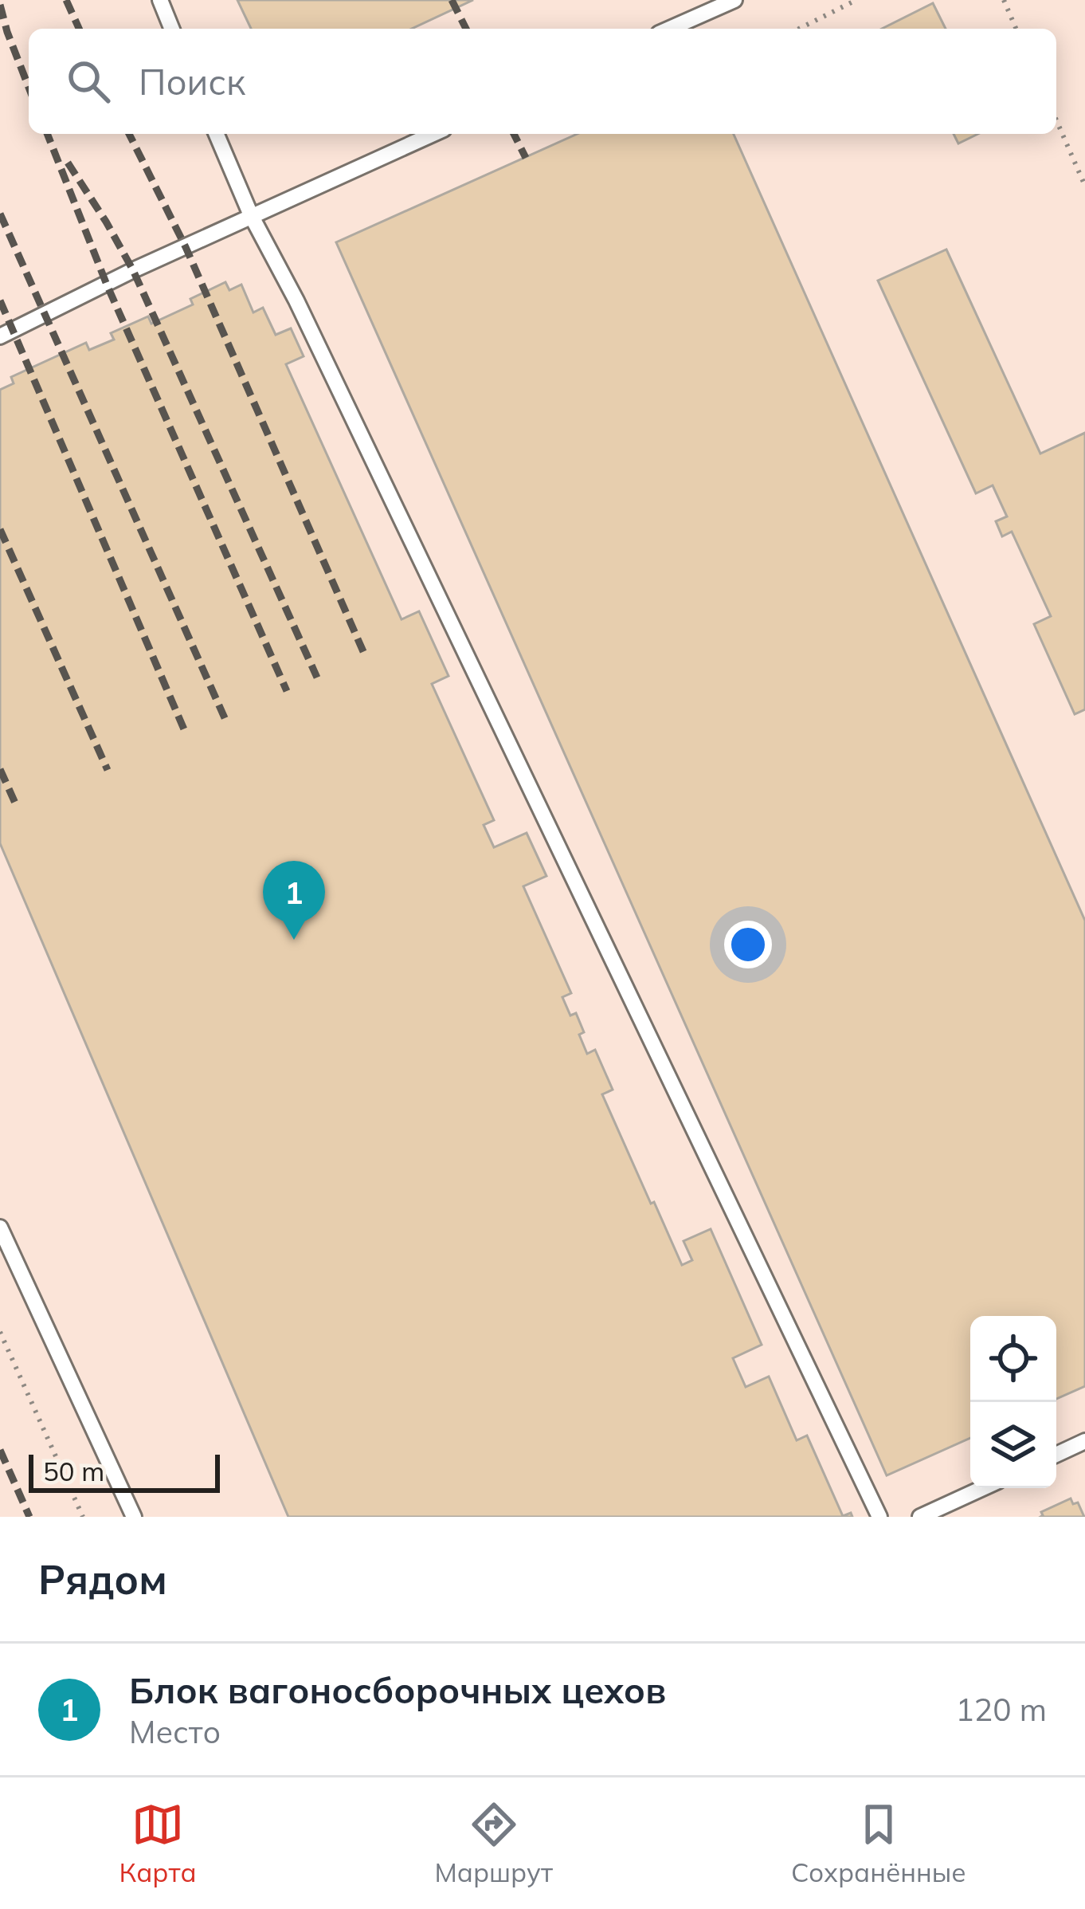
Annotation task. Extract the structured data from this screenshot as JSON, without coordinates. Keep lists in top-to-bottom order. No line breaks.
{"scale_bar":"50 m","page":{"search":"Поиск","pins":"1","scale":"50 m","heading":"Рядом","list":[{"mark":"1","name":"Блок вагоносборочных цехов","note":"Место","value":"120 m"}],"nav":["Карта","Маршрут","Сохранённые"]}}
